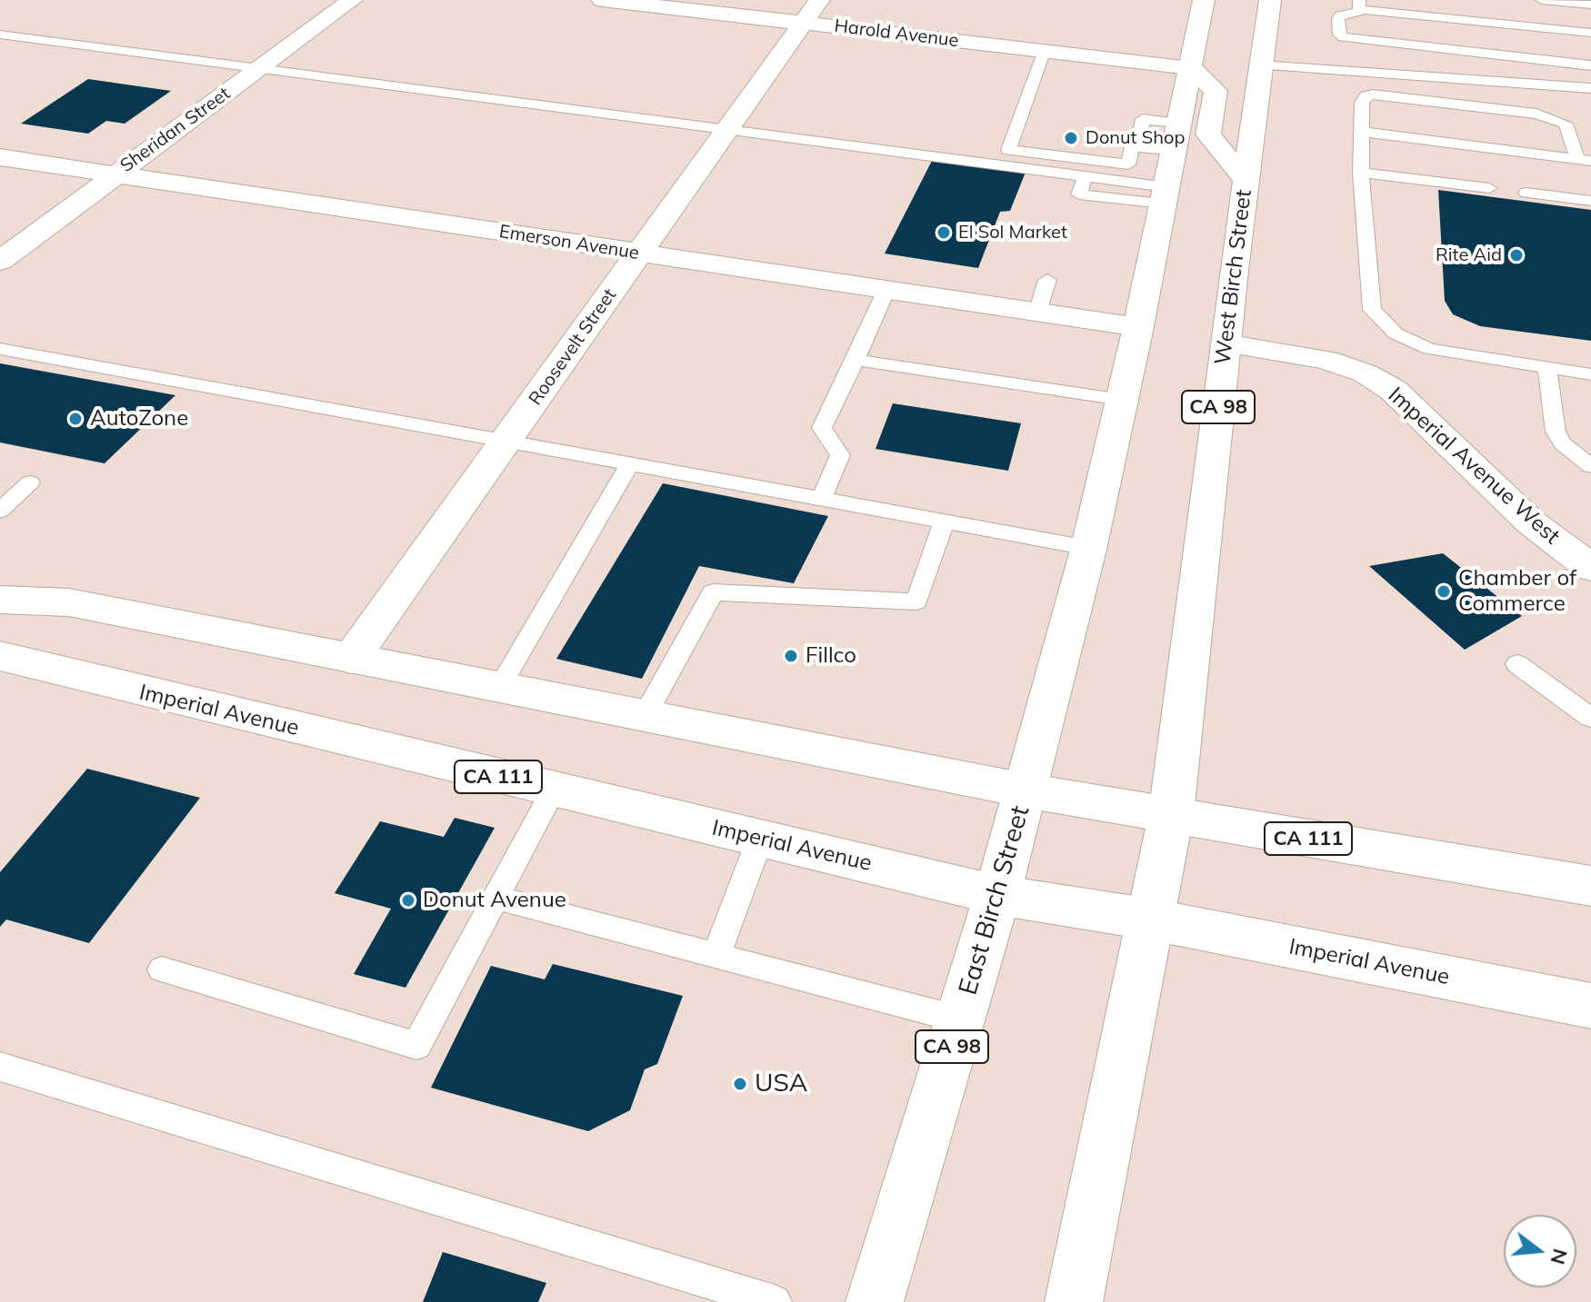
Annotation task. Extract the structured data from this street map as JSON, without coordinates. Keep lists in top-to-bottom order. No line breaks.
{"streets":{"main road":["Harold Avenue","Sheridan Street","Emerson Avenue","West Birch Street","Roosevelt Street","CA 98","Imperial Avenue West","Imperial Avenue","CA 111","East Birch Street"]},"crossings":[["Harold Avenue","Roosevelt Street"],["Harold Avenue","CA 98"],["Sheridan Street","Emerson Avenue"],["Emerson Avenue","Roosevelt Street"],["Emerson Avenue","CA 98"],["West Birch Street","CA 98"],["West Birch Street","Imperial Avenue West"],["West Birch Street","CA 111"],["Roosevelt Street","CA 111"],["CA 98","Imperial Avenue"],["CA 98","CA 111"],["CA 98","East Birch Street"],["Imperial Avenue","East Birch Street"],["CA 111","East Birch Street"]],"places":["Donut Shop","El Sol Market","Rite Aid","AutoZone","Chamber of Commerce","Fillco","Donut Avenue","USA"],"north":"right"}
